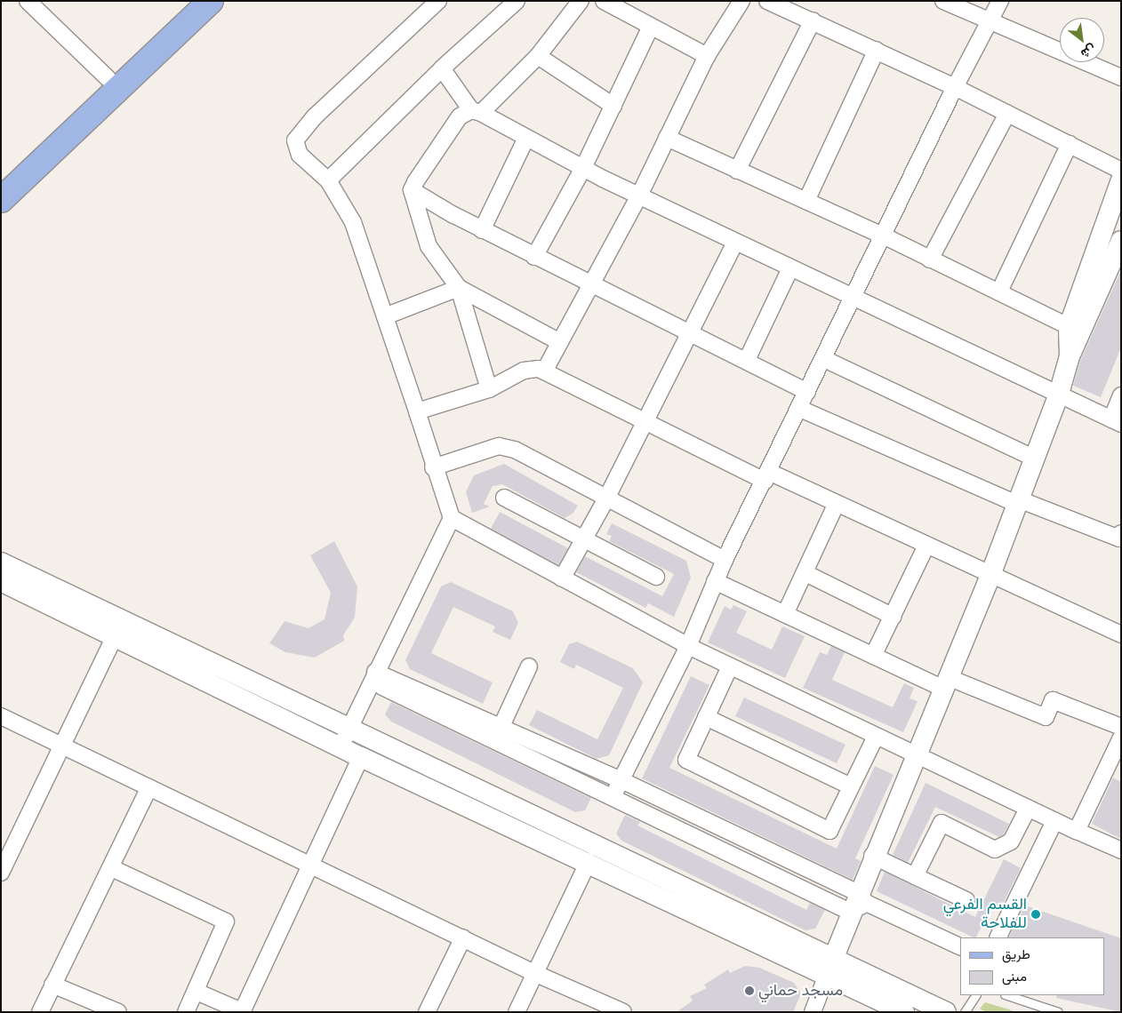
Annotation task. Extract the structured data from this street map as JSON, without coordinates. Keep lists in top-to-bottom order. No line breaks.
{"places":["القسم الفرعي للفلاحة","مسجد حماني"],"legend":["طريق","مبنى"],"north":"bottom right"}
